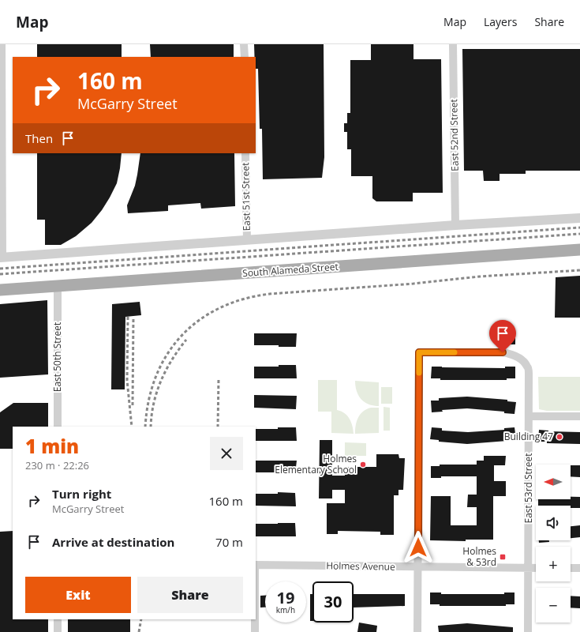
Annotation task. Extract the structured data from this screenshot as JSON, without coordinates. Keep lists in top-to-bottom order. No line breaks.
{"streets":{"main road":["South Alameda Street"],"street":["East 52nd Street","East 51st Street","East 50th Street","East 53rd Street","Holmes Avenue"]},"crossings":[["South Alameda Street","East 50th Street"],["East 53rd Street","Holmes Avenue"]],"places":{"other":["Building 47","Holmes Elementary School"],"transit":["Holmes & 53rd"]},"north":"left","page":{"header":"Map","nav":["Map","Layers","Share"],"turn":["160 m","McGarry Street"],"then":"Then","heading":["1 min","230 m · 22:26"],"map_buttons":["+","−"],"list":[{"name":"Turn right","note":"McGarry Street","value":"160 m"},{"name":"Arrive at destination","value":"70 m"}],"buttons":["Exit","Share"],"speed":"19 km/h","limit":"30"}}
